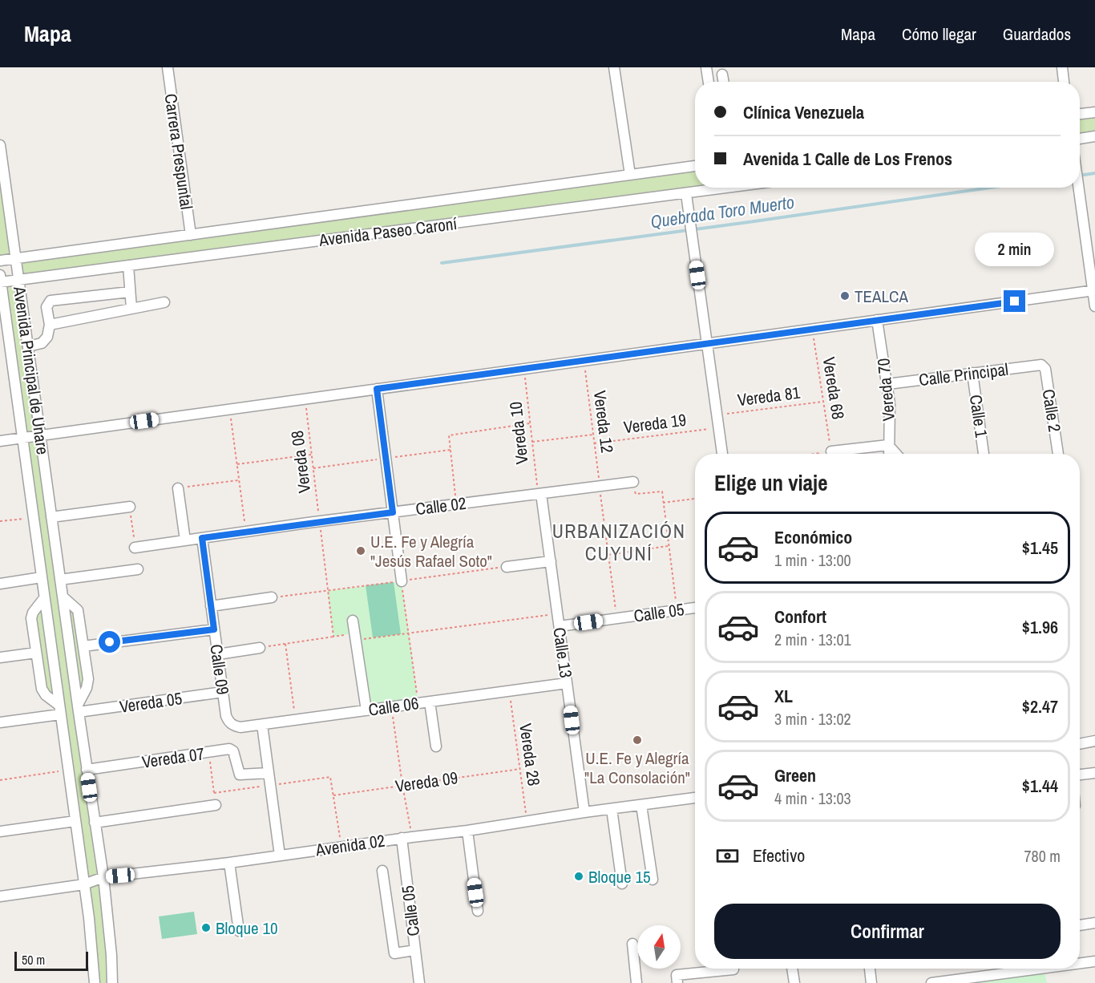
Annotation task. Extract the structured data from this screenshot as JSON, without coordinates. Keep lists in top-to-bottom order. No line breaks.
{"streets":{"street":["Carrera Prespuntal","Avenida Paseo Caroní","Avenida Principal de Unare","Calle Principal","Vereda 70","Calle 2","Calle 1","Calle 02","Calle 05","Calle 13","Calle 09","Vereda 05","Calle 06","Vereda 07","Avenida 02"],"path":["Vereda 68","Vereda 81","Vereda 12","Vereda 19","Vereda 10","Vereda 08","Vereda 28","Vereda 09"]},"crossings":[["Carrera Prespuntal","Avenida Paseo Caroní"],["Avenida Paseo Caroní","Avenida Principal de Unare"],["Avenida Principal de Unare","Vereda 05"],["Avenida Principal de Unare","Vereda 07"],["Avenida Principal de Unare","Avenida 02"],["Calle Principal","Vereda 70"],["Calle Principal","Calle 2"],["Calle Principal","Calle 1"],["Vereda 68","Vereda 81"],["Vereda 12","Vereda 19"],["Vereda 12","Calle 02"],["Vereda 12","Calle 05"],["Vereda 10","Calle 02"],["Vereda 10","Calle 13"],["Vereda 08","Calle 02"],["Calle 02","Calle 13"],["Calle 02","Calle 09"],["Calle 05","Calle 13"],["Calle 05","Avenida 02"],["Calle 13","Calle 06"],["Calle 13","Avenida 02"],["Calle 09","Vereda 05"],["Calle 09","Calle 06"],["Calle 06","Vereda 28"],["Vereda 28","Vereda 09"],["Vereda 28","Avenida 02"]],"districts":["URBANIZACIÓN CUYUNÍ"],"water":["Quebrada Toro Muerto"],"places":["TEALCA","U.E. Fe y Alegría \"Jesús Rafael Soto\"","U.E. Fe y Alegría \"La Consolación\"","Bloque 15","Bloque 10"],"scale_bar":"50 m","north":"top","page":{"header":"Mapa","nav":["Mapa","Cómo llegar","Guardados"],"banner":["Clínica Venezuela","Avenida 1 Calle de Los Frenos"],"bubble":"2 min","heading":"Elige un viaje","list":[{"name":"Económico","note":"1 min · 13:00","value":"$1.45"},{"name":"Confort","note":"2 min · 13:01","value":"$1.96"},{"name":"XL","note":"3 min · 13:02","value":"$2.47"},{"name":"Green","note":"4 min · 13:03","value":"$1.44"}],"pay":["Efectivo","780 m"],"buttons":"Confirmar","scale":"50 m"}}
